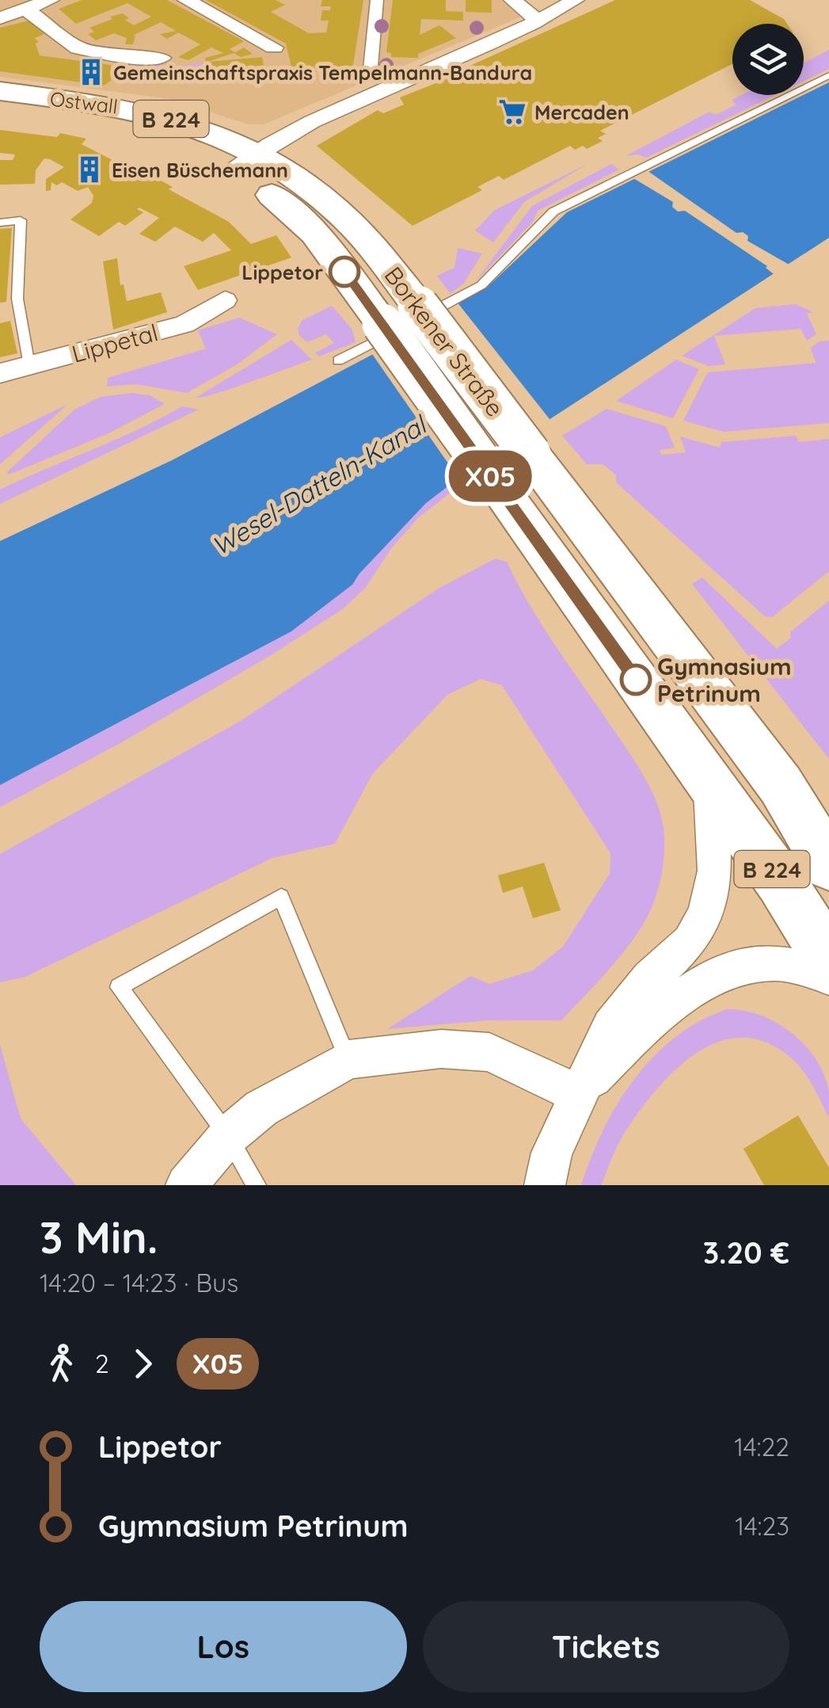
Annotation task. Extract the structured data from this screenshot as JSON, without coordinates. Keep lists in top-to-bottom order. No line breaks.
{"streets":{"main road":["Ostwall","B 224","Borkener Straße"],"street":["Lippetal"]},"crossings":[["Ostwall","Borkener Straße"]],"water":["Wesel-Datteln-Kanal"],"places":{"building":["Gemeinschaftspraxis Tempelmann-Bandura","Eisen Büschemann"],"supermarket":["Mercaden"],"other":["Lippetor","Gymnasium Petrinum"]},"lines":["bus line X05"],"page":{"on_map":"X05","heading":["3 Min.","14:20 – 14:23 · Bus","3.20 €"],"legs":["2","X05"],"list":[{"name":"Lippetor","value":"14:22"},{"name":"Gymnasium Petrinum","value":"14:23"}],"buttons":["Los","Tickets"]}}
